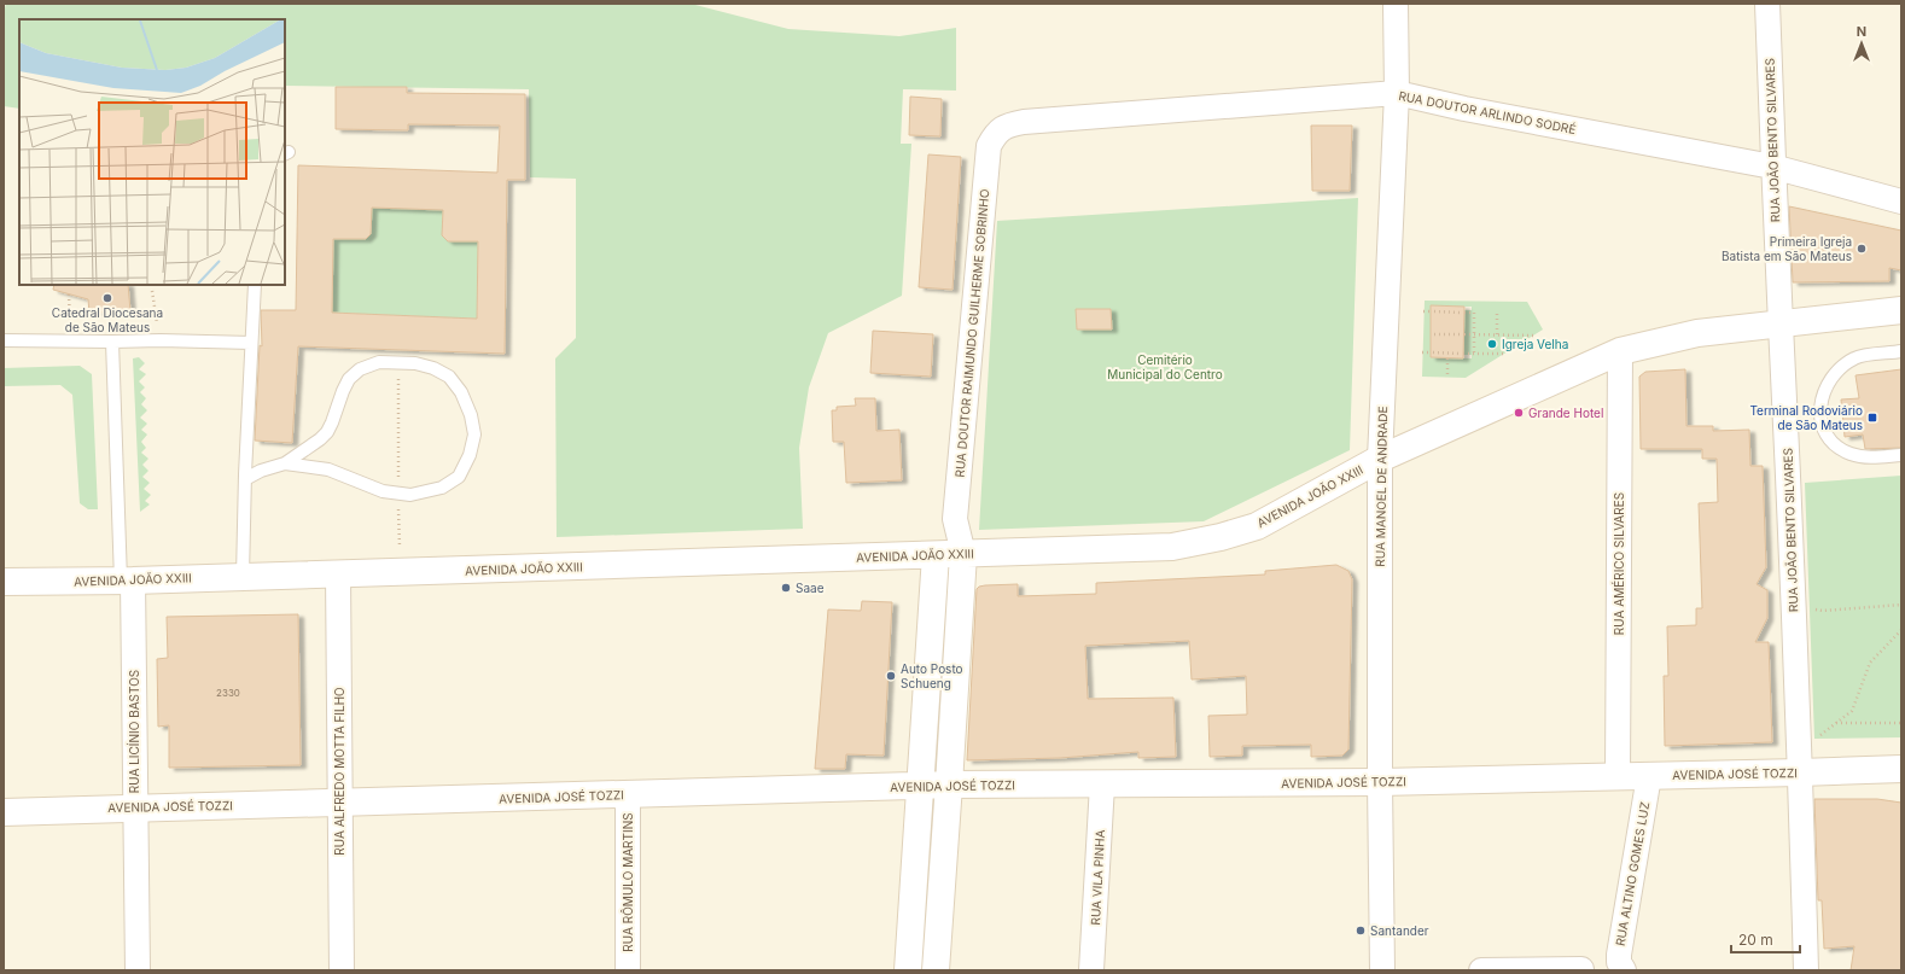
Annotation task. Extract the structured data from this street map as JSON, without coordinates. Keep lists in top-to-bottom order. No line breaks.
{"streets":{"street":["RUA DOUTOR ARLINDO SODRÉ","RUA JOÃO BENTO SILVARES","RUA DOUTOR RAIMUNDO GUILHERME SOBRINHO","RUA MANOEL DE ANDRADE","AVENIDA JOÃO XXIII","RUA AMÉRICO SILVARES","RUA LICÍNIO BASTOS","RUA ALFREDO MOTTA FILHO","AVENIDA JOSÉ TOZZI","RUA ALTINO GOMES LUZ","RUA VILA PINHA","RUA RÔMULO MARTINS"]},"crossings":[["RUA DOUTOR ARLINDO SODRÉ","RUA JOÃO BENTO SILVARES"],["RUA DOUTOR ARLINDO SODRÉ","RUA DOUTOR RAIMUNDO GUILHERME SOBRINHO"],["RUA DOUTOR ARLINDO SODRÉ","RUA MANOEL DE ANDRADE"],["RUA JOÃO BENTO SILVARES","AVENIDA JOÃO XXIII"],["RUA JOÃO BENTO SILVARES","AVENIDA JOSÉ TOZZI"],["RUA DOUTOR RAIMUNDO GUILHERME SOBRINHO","AVENIDA JOÃO XXIII"],["RUA DOUTOR RAIMUNDO GUILHERME SOBRINHO","AVENIDA JOSÉ TOZZI"],["RUA MANOEL DE ANDRADE","AVENIDA JOÃO XXIII"],["RUA MANOEL DE ANDRADE","AVENIDA JOSÉ TOZZI"],["AVENIDA JOÃO XXIII","RUA AMÉRICO SILVARES"],["AVENIDA JOÃO XXIII","RUA LICÍNIO BASTOS"],["AVENIDA JOÃO XXIII","RUA ALFREDO MOTTA FILHO"],["RUA AMÉRICO SILVARES","AVENIDA JOSÉ TOZZI"],["RUA LICÍNIO BASTOS","AVENIDA JOSÉ TOZZI"],["RUA ALFREDO MOTTA FILHO","AVENIDA JOSÉ TOZZI"],["AVENIDA JOSÉ TOZZI","RUA ALTINO GOMES LUZ"],["AVENIDA JOSÉ TOZZI","RUA VILA PINHA"],["AVENIDA JOSÉ TOZZI","RUA RÔMULO MARTINS"]],"parks":["Cemitério Municipal do Centro"],"places":{"other":["Primeira Igreja Batista em São Mateus","Catedral Diocesana de São Mateus","Igreja Velha","Grande Hotel","Saae","Auto Posto Schueng","Santander"],"transit":["Terminal Rodoviário de São Mateus"]},"house_numbers":["2330"],"scale_bar":"20 m","north":"top"}
